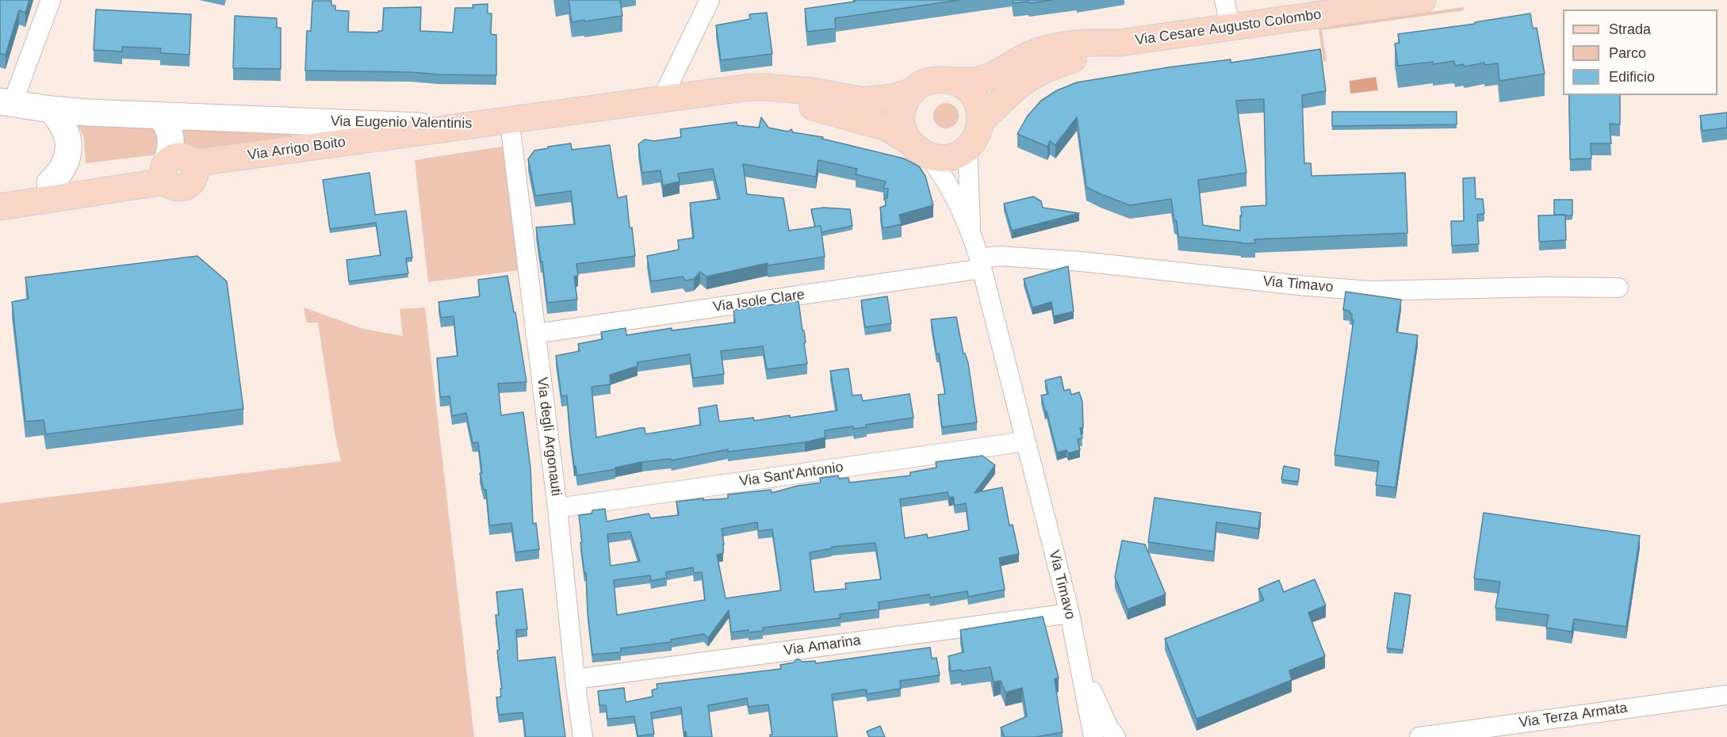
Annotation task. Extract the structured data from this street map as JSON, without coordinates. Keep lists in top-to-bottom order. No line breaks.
{"streets":{"main road":["Via Cesare Augusto Colombo","Via Eugenio Valentinis","Via Arrigo Boito","Via Timavo"],"street":["Via Isole Clare","Via degli Argonauti","Via Sant'Antonio","Via Amarina","Via Terza Armata"]},"crossings":[["Via Cesare Augusto Colombo","Via Eugenio Valentinis"],["Via Cesare Augusto Colombo","Via Timavo"],["Via Eugenio Valentinis","Via Arrigo Boito"],["Via Eugenio Valentinis","Via Timavo"],["Via Eugenio Valentinis","Via degli Argonauti"],["Via Timavo","Via Isole Clare"],["Via Timavo","Via Sant'Antonio"],["Via Timavo","Via Amarina"],["Via Isole Clare","Via degli Argonauti"],["Via degli Argonauti","Via Sant'Antonio"],["Via degli Argonauti","Via Amarina"]],"legend":["Strada","Parco","Edificio"]}
